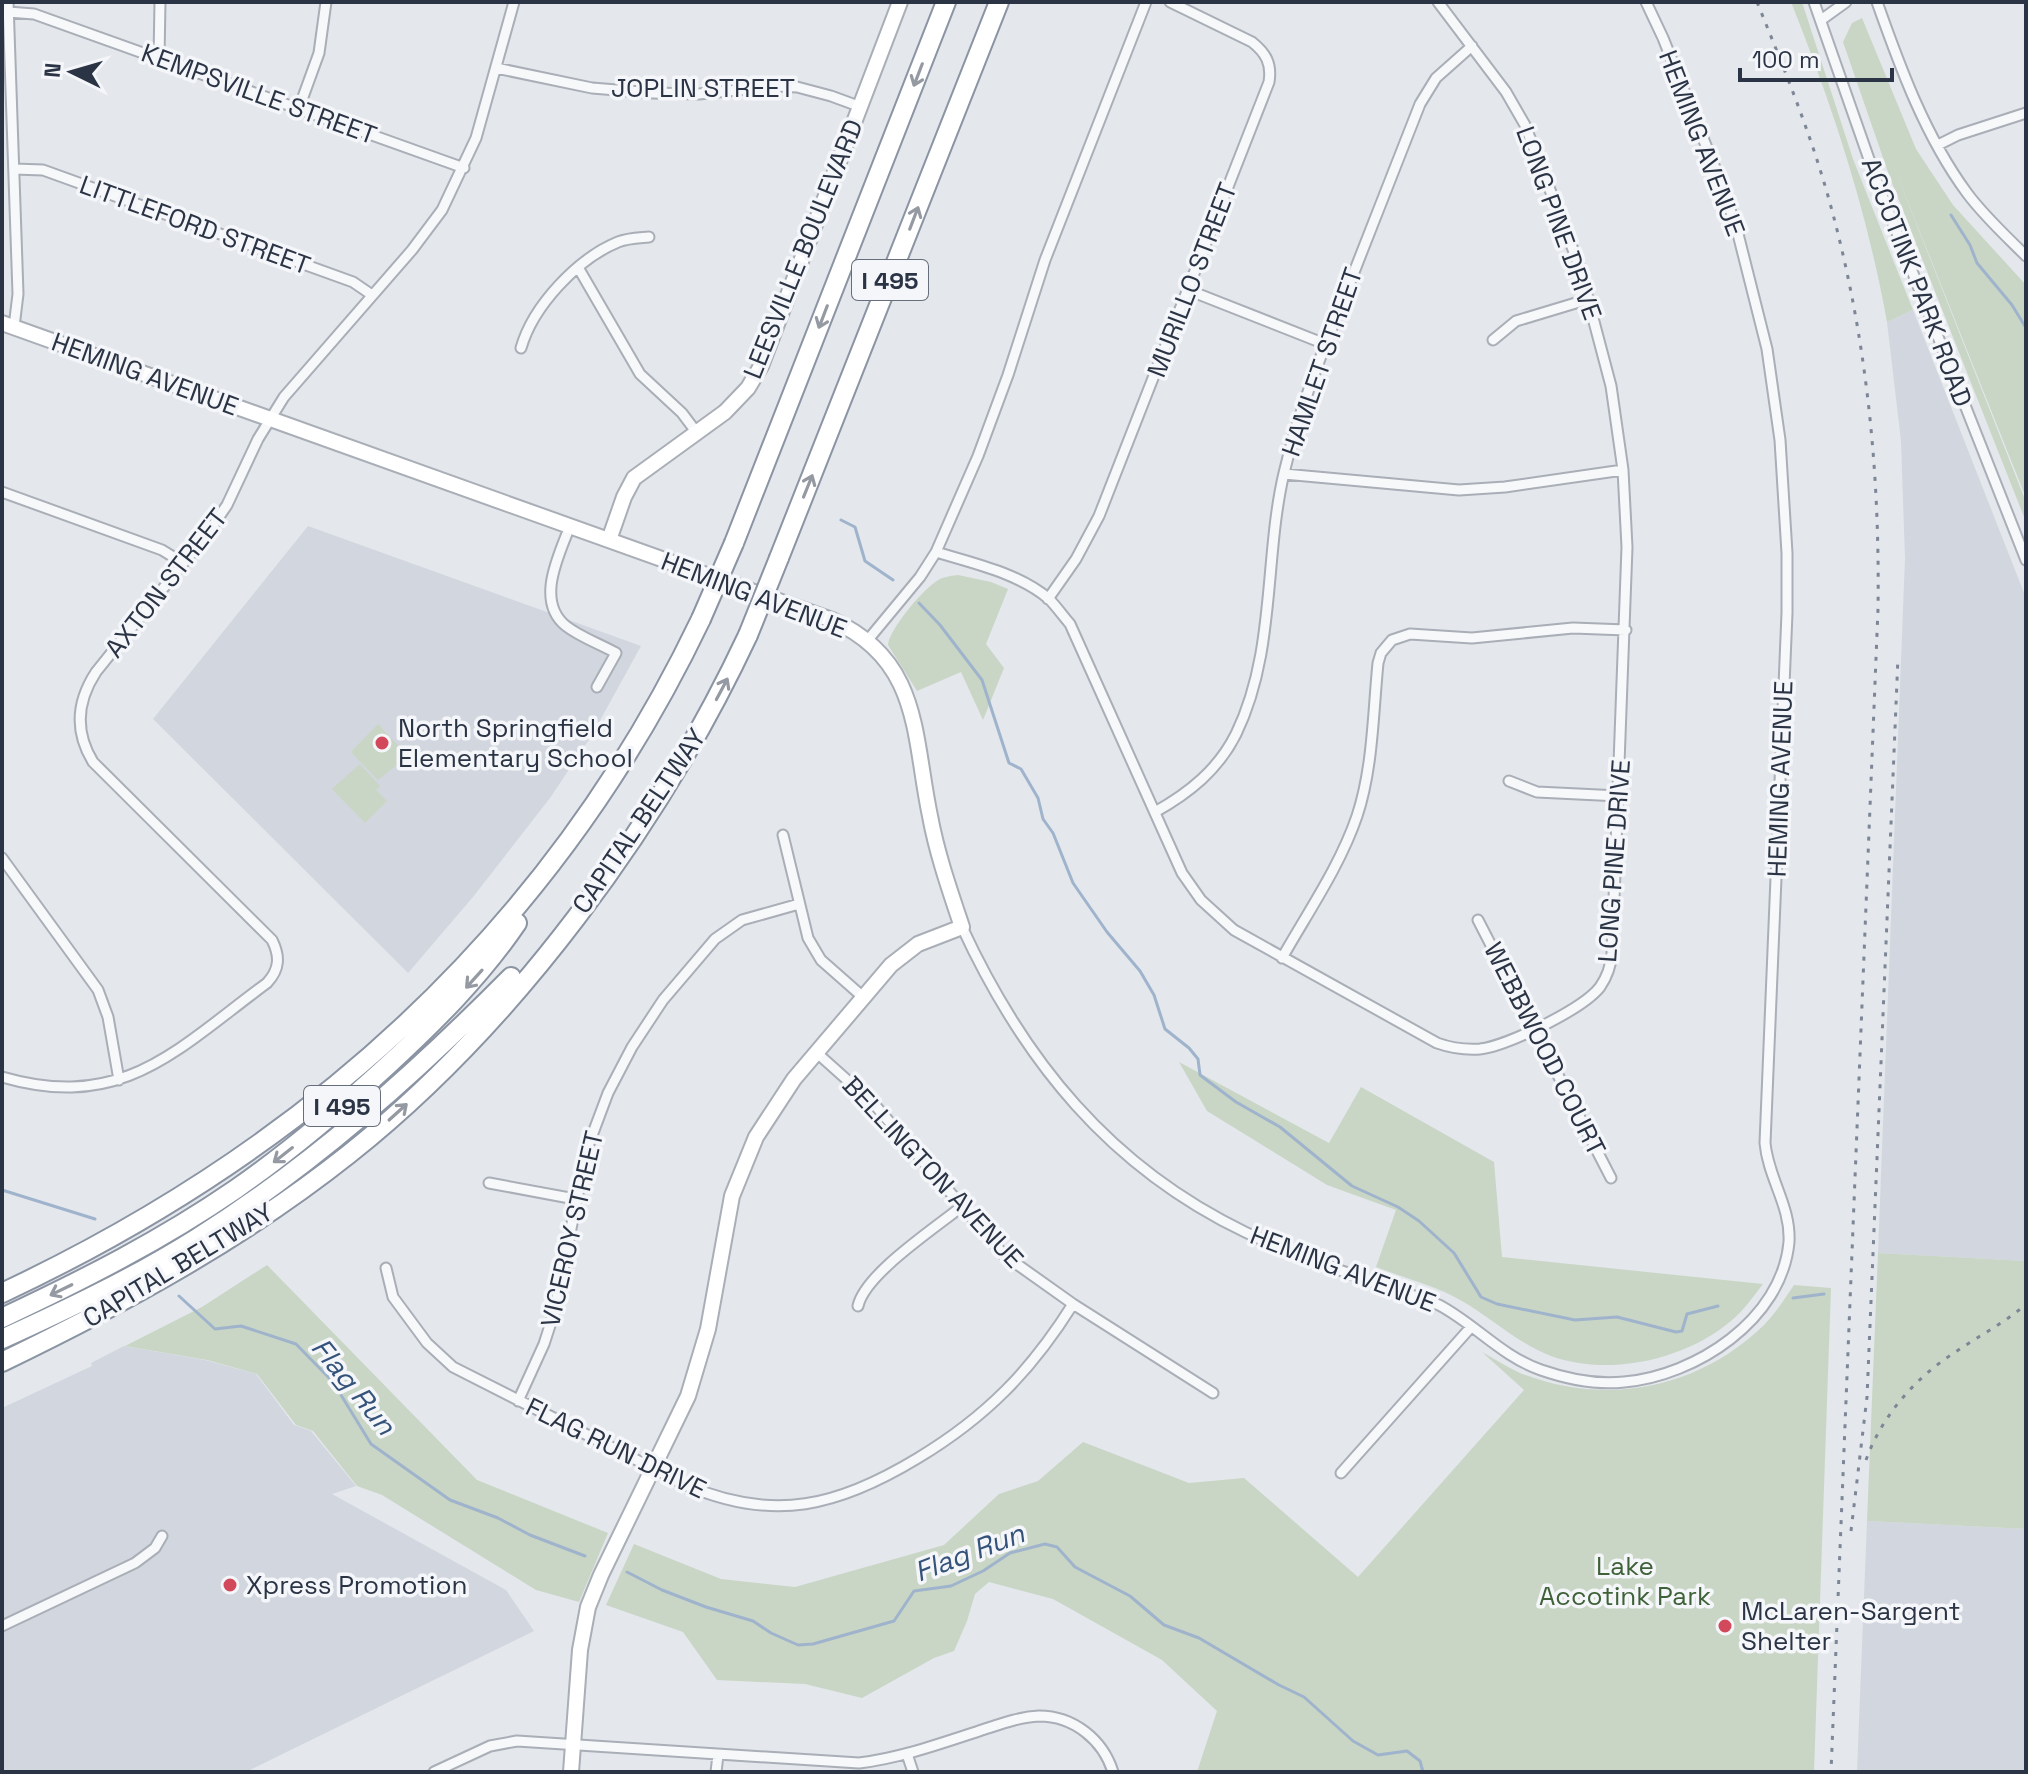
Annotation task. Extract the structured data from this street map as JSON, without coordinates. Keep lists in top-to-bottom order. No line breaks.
{"streets":{"highway":["I 495","CAPITAL BELTWAY"],"street":["JOPLIN STREET","KEMPSVILLE STREET","HEMING AVENUE","LONG PINE DRIVE","LITTLEFORD STREET","LEESVILLE BOULEVARD","MURILLO STREET","ACCOTINK PARK ROAD","HAMLET STREET","AXTON STREET","WEBBWOOD COURT","BELLINGTON AVENUE","VICEROY STREET","FLAG RUN DRIVE"]},"crossings":[["JOPLIN STREET","LEESVILLE BOULEVARD"],["JOPLIN STREET","AXTON STREET"],["KEMPSVILLE STREET","AXTON STREET"],["HEMING AVENUE","LEESVILLE BOULEVARD"],["HEMING AVENUE","AXTON STREET"],["LONG PINE DRIVE","MURILLO STREET"],["LONG PINE DRIVE","HAMLET STREET"],["LONG PINE DRIVE","WEBBWOOD COURT"],["LITTLEFORD STREET","AXTON STREET"],["I 495","CAPITAL BELTWAY"],["BELLINGTON AVENUE","FLAG RUN DRIVE"],["VICEROY STREET","FLAG RUN DRIVE"]],"water":["Flag Run"],"parks":["Lake Accotink Park"],"places":["North Springfield Elementary School","Xpress Promotion","McLaren-Sargent Shelter"],"scale_bar":"100 m","north":"left"}
